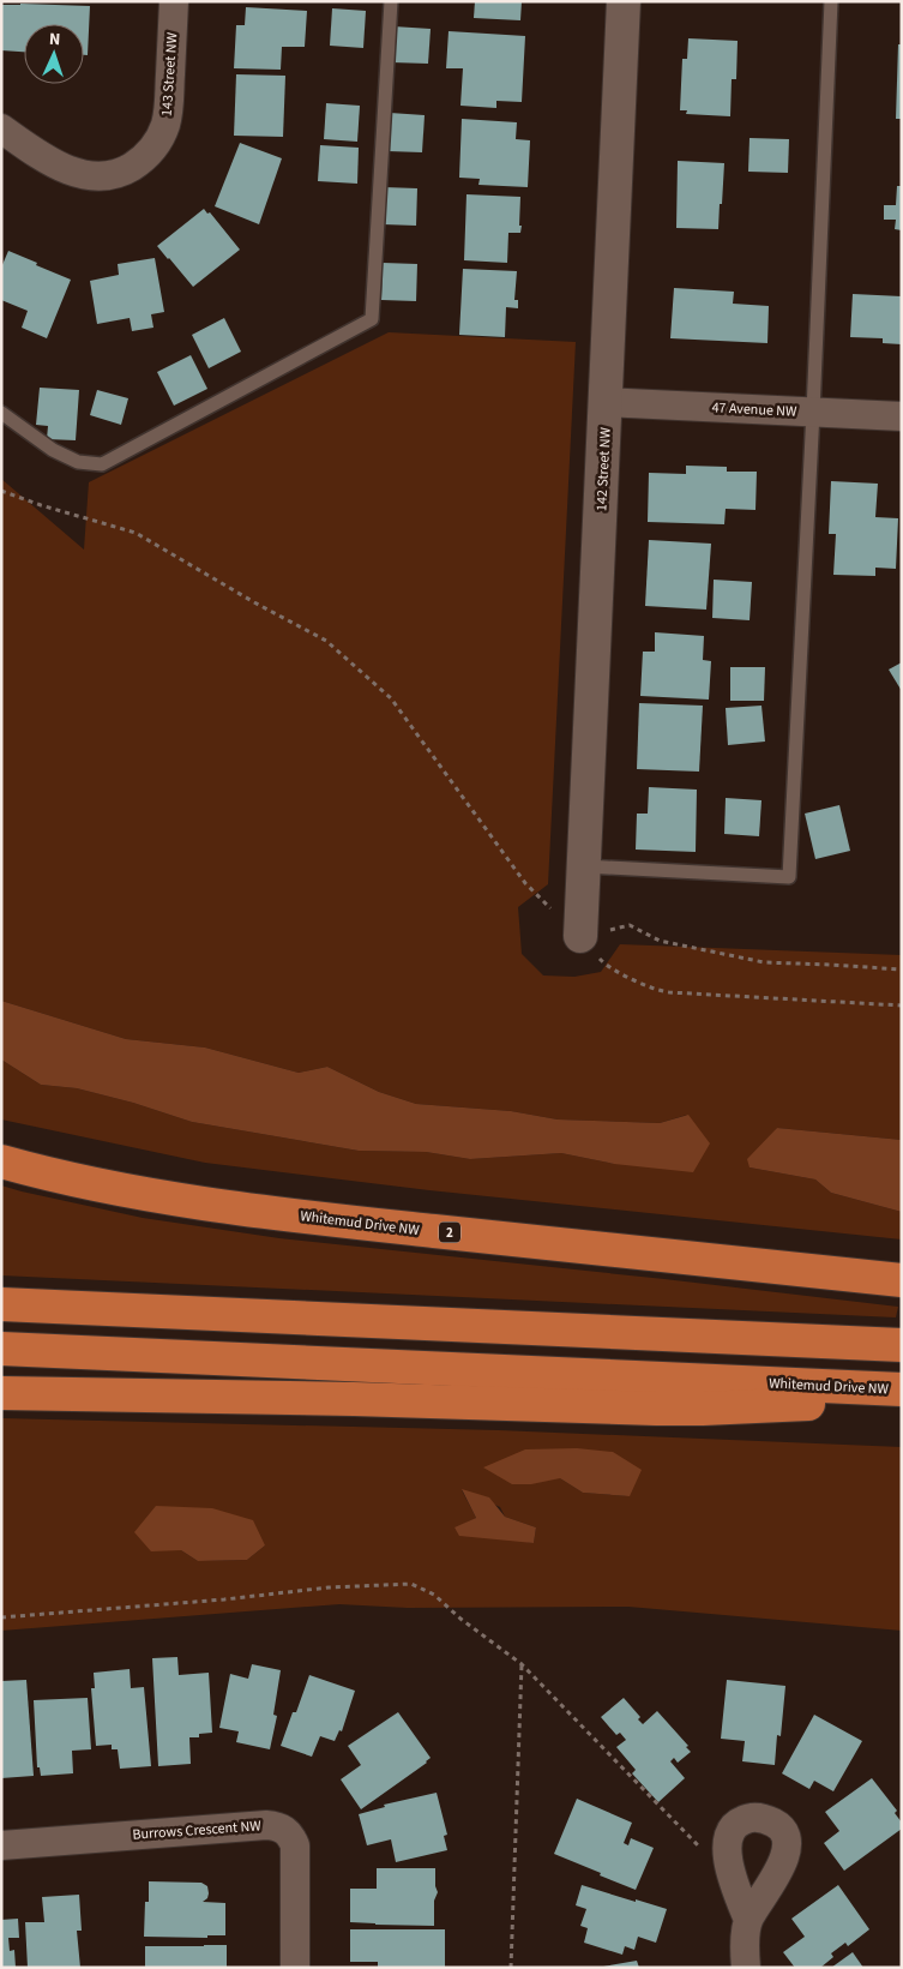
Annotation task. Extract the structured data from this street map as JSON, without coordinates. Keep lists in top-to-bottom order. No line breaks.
{"streets":{"highway":["Whitemud Drive NW","2"],"street":["143 Street NW","47 Avenue NW","142 Street NW","Burrows Crescent NW"]},"crossings":[["47 Avenue NW","142 Street NW"]],"north":"top"}
